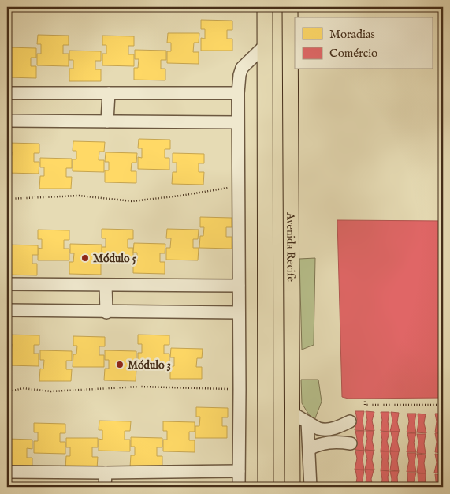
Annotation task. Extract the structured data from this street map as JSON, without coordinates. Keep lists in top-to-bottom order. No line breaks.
{"streets":{"main road":["Avenida Recife"]},"places":["Módulo 5","Módulo 3"],"legend":["Moradias","Comércio"]}
